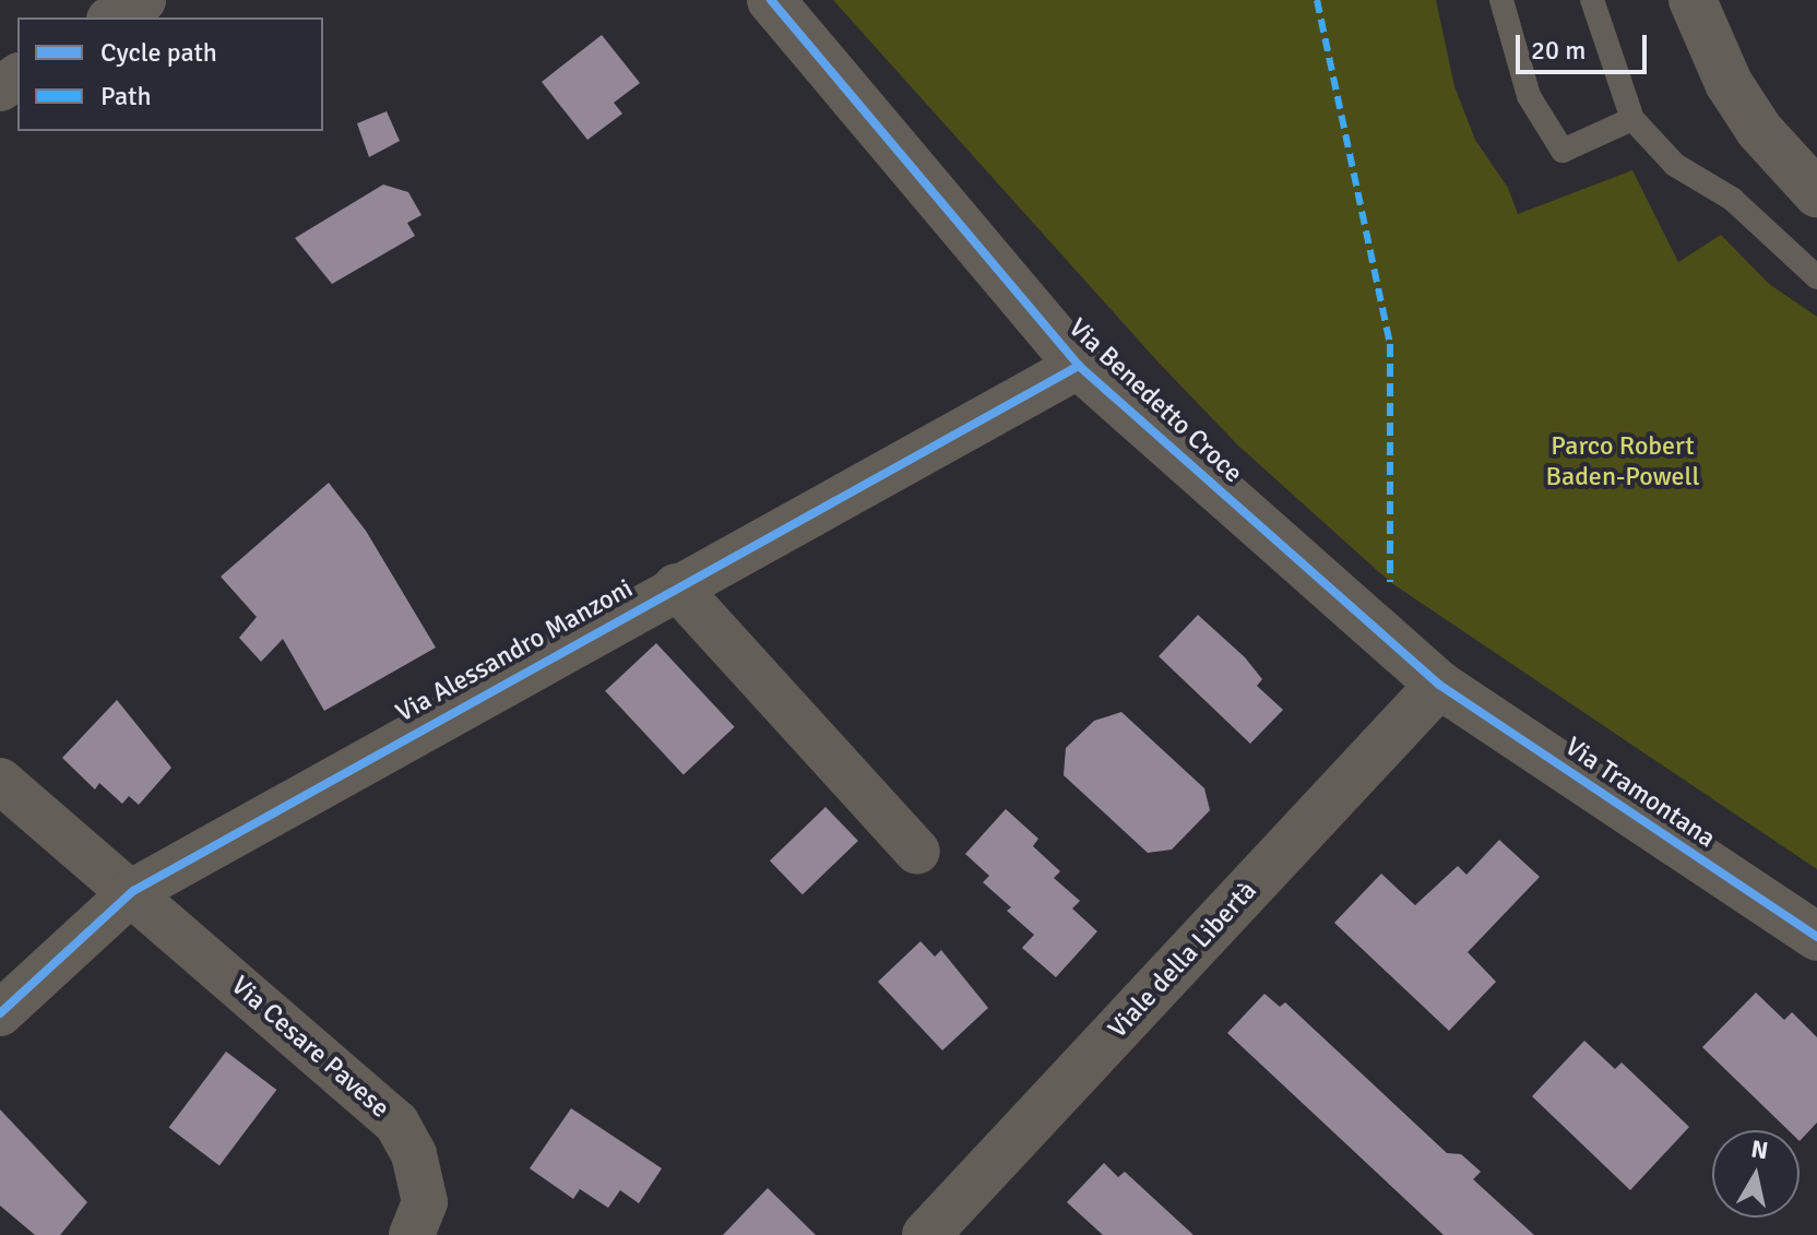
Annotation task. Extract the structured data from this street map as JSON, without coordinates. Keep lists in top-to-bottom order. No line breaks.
{"streets":{"street":["Via Benedetto Croce","Via Alessandro Manzoni","Via Tramontana","Viale della Libertà","Via Cesare Pavese"]},"crossings":[["Via Benedetto Croce","Via Alessandro Manzoni"],["Via Benedetto Croce","Via Tramontana"],["Via Benedetto Croce","Viale della Libertà"],["Via Alessandro Manzoni","Via Cesare Pavese"],["Via Tramontana","Viale della Libertà"]],"parks":["Parco Robert Baden-Powell"],"legend":["Cycle path","Path"],"scale_bar":"20 m","north":"top"}
